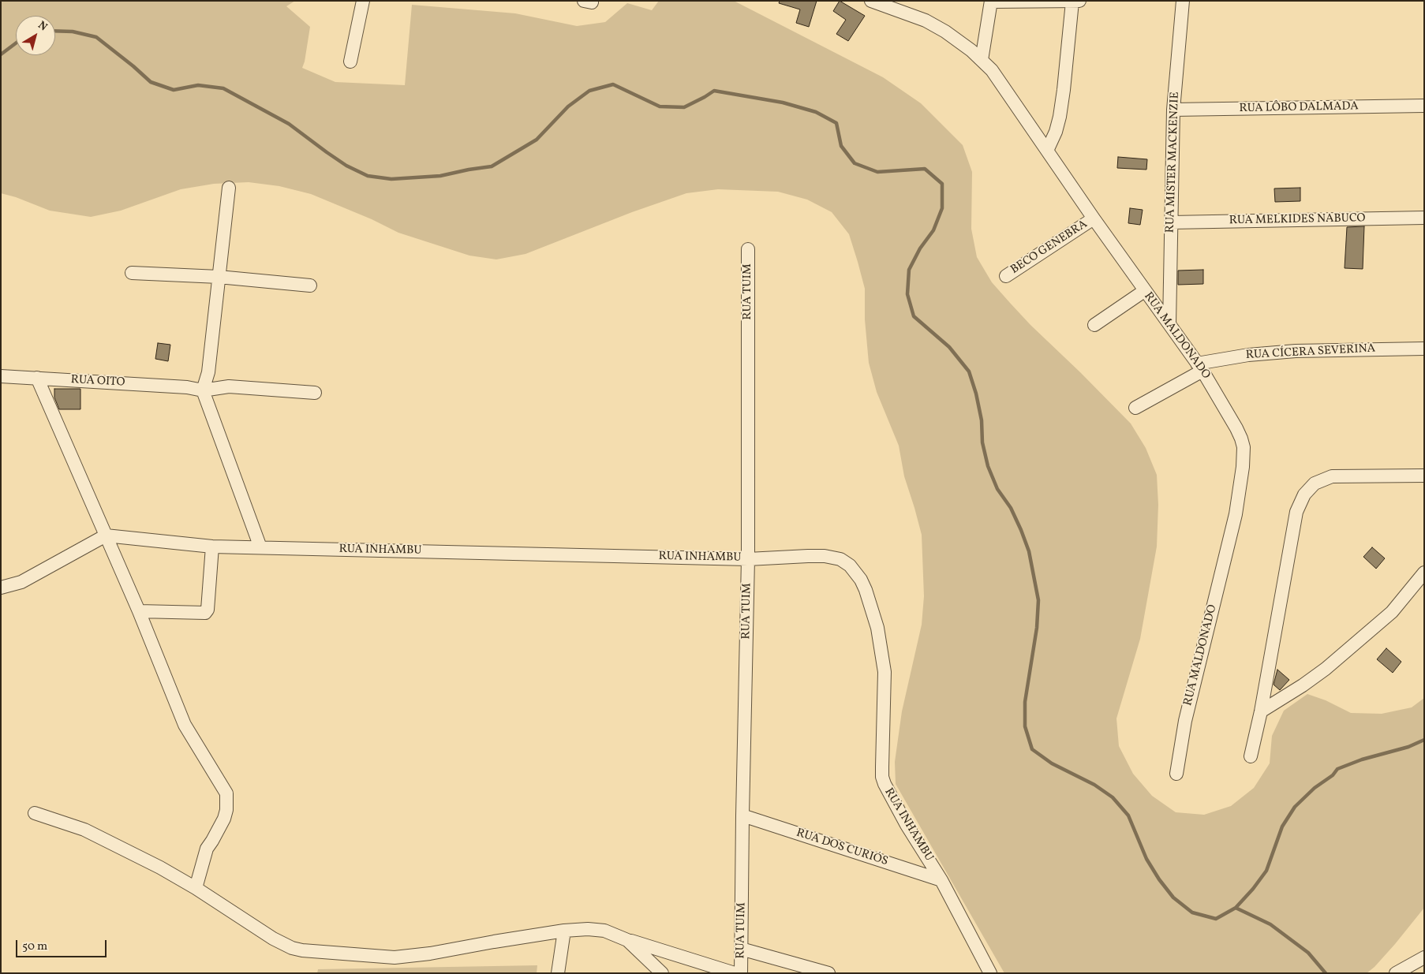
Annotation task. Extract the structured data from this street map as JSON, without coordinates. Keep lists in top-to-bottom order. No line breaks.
{"streets":{"street":["RUA LÔBO DALMADA","RUA MISTER MACKENZIE","RUA MELKIDES NABUCO","BECO GENEBRA","RUA TUIM","RUA MALDONADO","RUA CÍCERA SEVERINA","RUA OITO","RUA INHAMBU","RUA DOS CURIÓS"]},"crossings":[["RUA LÔBO DALMADA","RUA MISTER MACKENZIE"],["RUA MISTER MACKENZIE","RUA MELKIDES NABUCO"],["RUA MISTER MACKENZIE","RUA MALDONADO"],["BECO GENEBRA","RUA MALDONADO"],["RUA TUIM","RUA INHAMBU"],["RUA TUIM","RUA DOS CURIÓS"],["RUA MALDONADO","RUA CÍCERA SEVERINA"],["RUA INHAMBU","RUA DOS CURIÓS"]],"scale_bar":"50 m","north":"top right"}
